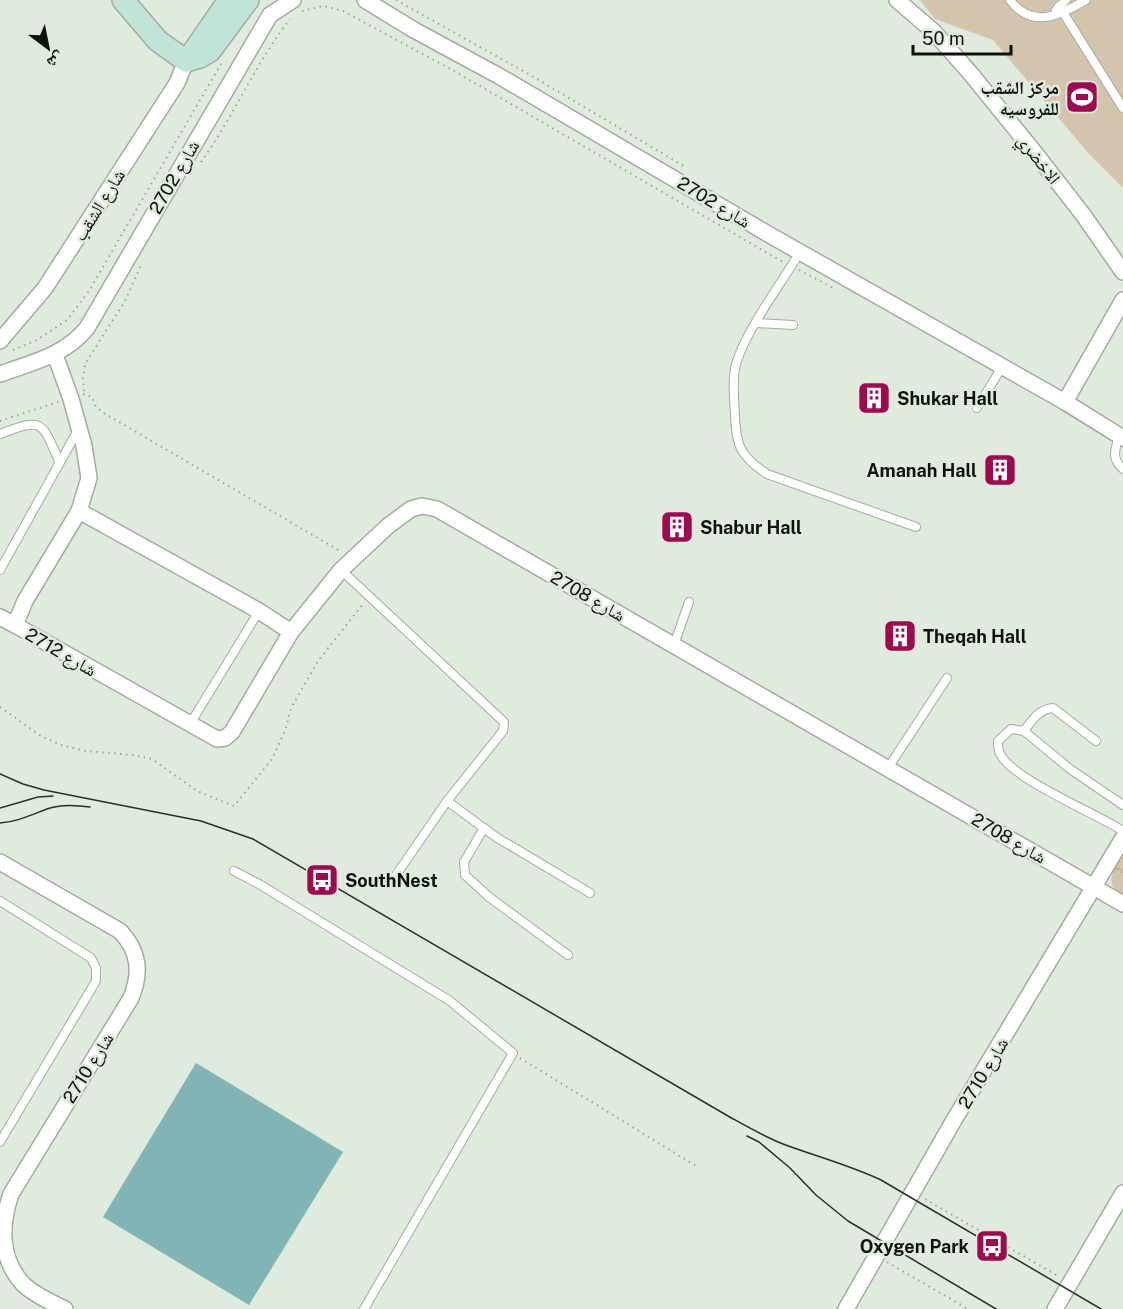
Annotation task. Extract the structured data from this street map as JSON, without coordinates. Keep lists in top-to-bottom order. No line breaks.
{"streets":{"street":["الاخضري","شارع 2702","شارع الشقب","شارع 2708","شارع 2712","شارع 2710"]},"crossings":[["شارع 2702","شارع 2712"],["شارع 2708","شارع 2712"],["شارع 2708","شارع 2710"]],"places":{"sports":["مركز الشقب للفروسيه"],"building":["Shukar Hall","Amanah Hall","Shabur Hall","Theqah Hall"],"bus stop":["SouthNest","Oxygen Park"]},"scale_bar":"50 m","north":"bottom right"}
